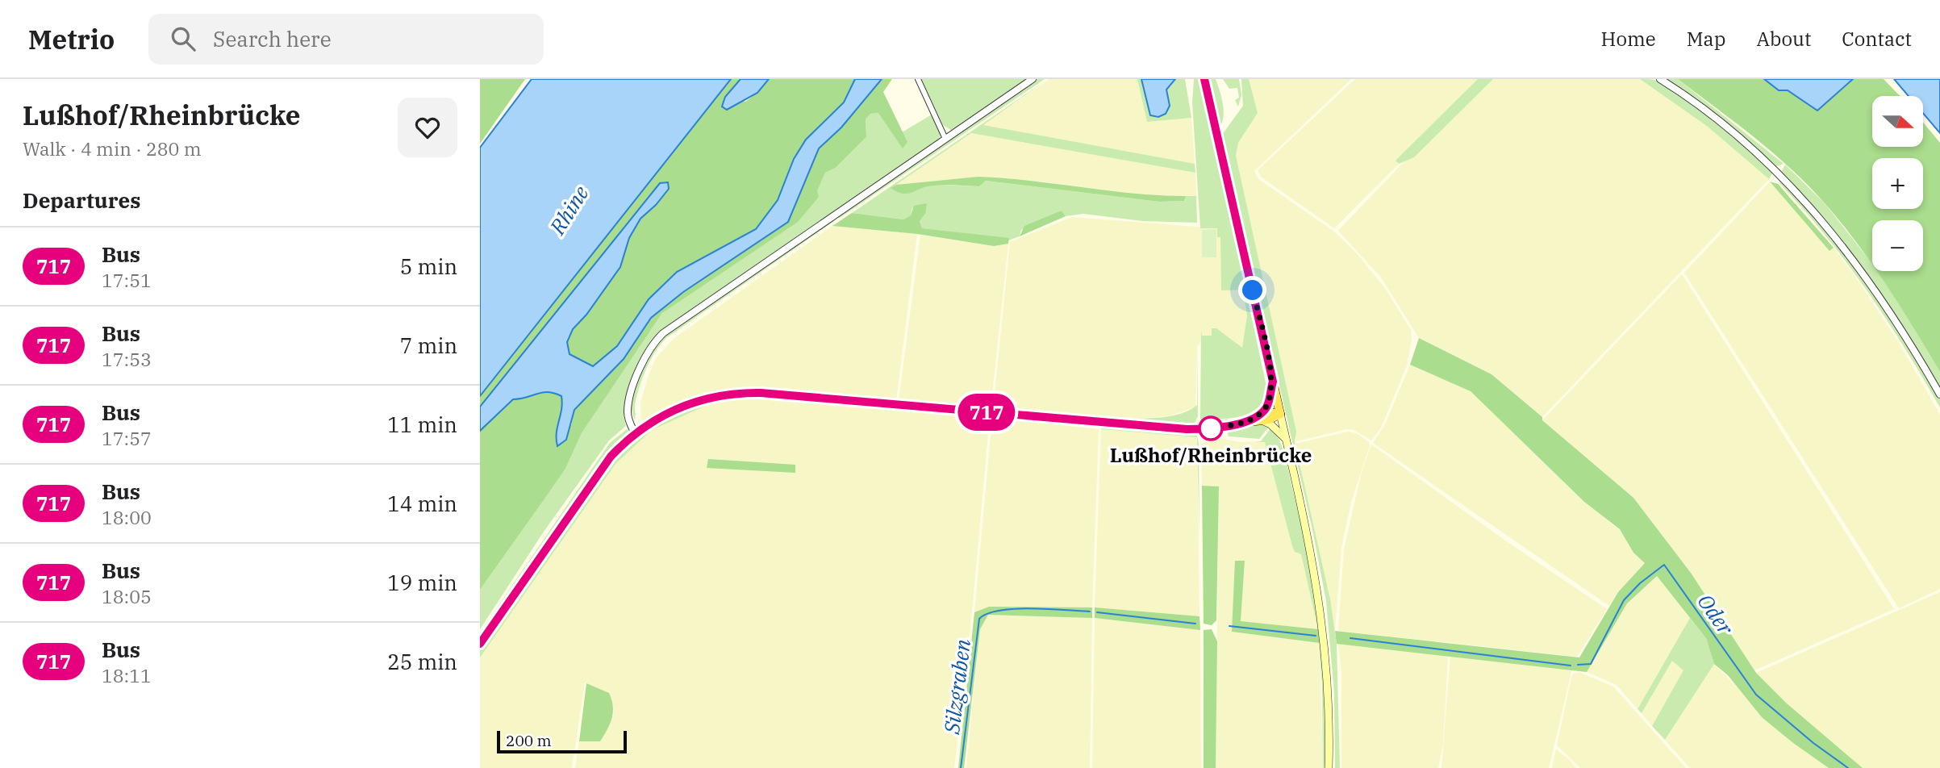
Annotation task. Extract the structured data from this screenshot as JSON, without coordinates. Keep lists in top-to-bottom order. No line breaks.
{"water":["Rhine","Oder","Silzgraben"],"places":["Lußhof/Rheinbrücke"],"lines":["bus line 717"],"scale_bar":"200 m","north":"right","page":{"header":"Metrio","search":"Search here","nav":["Home","Map","About","Contact"],"heading":[["Lußhof/Rheinbrücke","Walk · 4 min · 280 m"],"Departures"],"on_map":"717","map_buttons":["+","−"],"list":[{"mark":"717","name":"Bus","note":"17:51","value":"5 min"},{"mark":"717","name":"Bus","note":"17:53","value":"7 min"},{"mark":"717","name":"Bus","note":"17:57","value":"11 min"},{"mark":"717","name":"Bus","note":"18:00","value":"14 min"},{"mark":"717","name":"Bus","note":"18:05","value":"19 min"},{"mark":"717","name":"Bus","note":"18:11","value":"25 min"}],"scale":"200 m"}}
